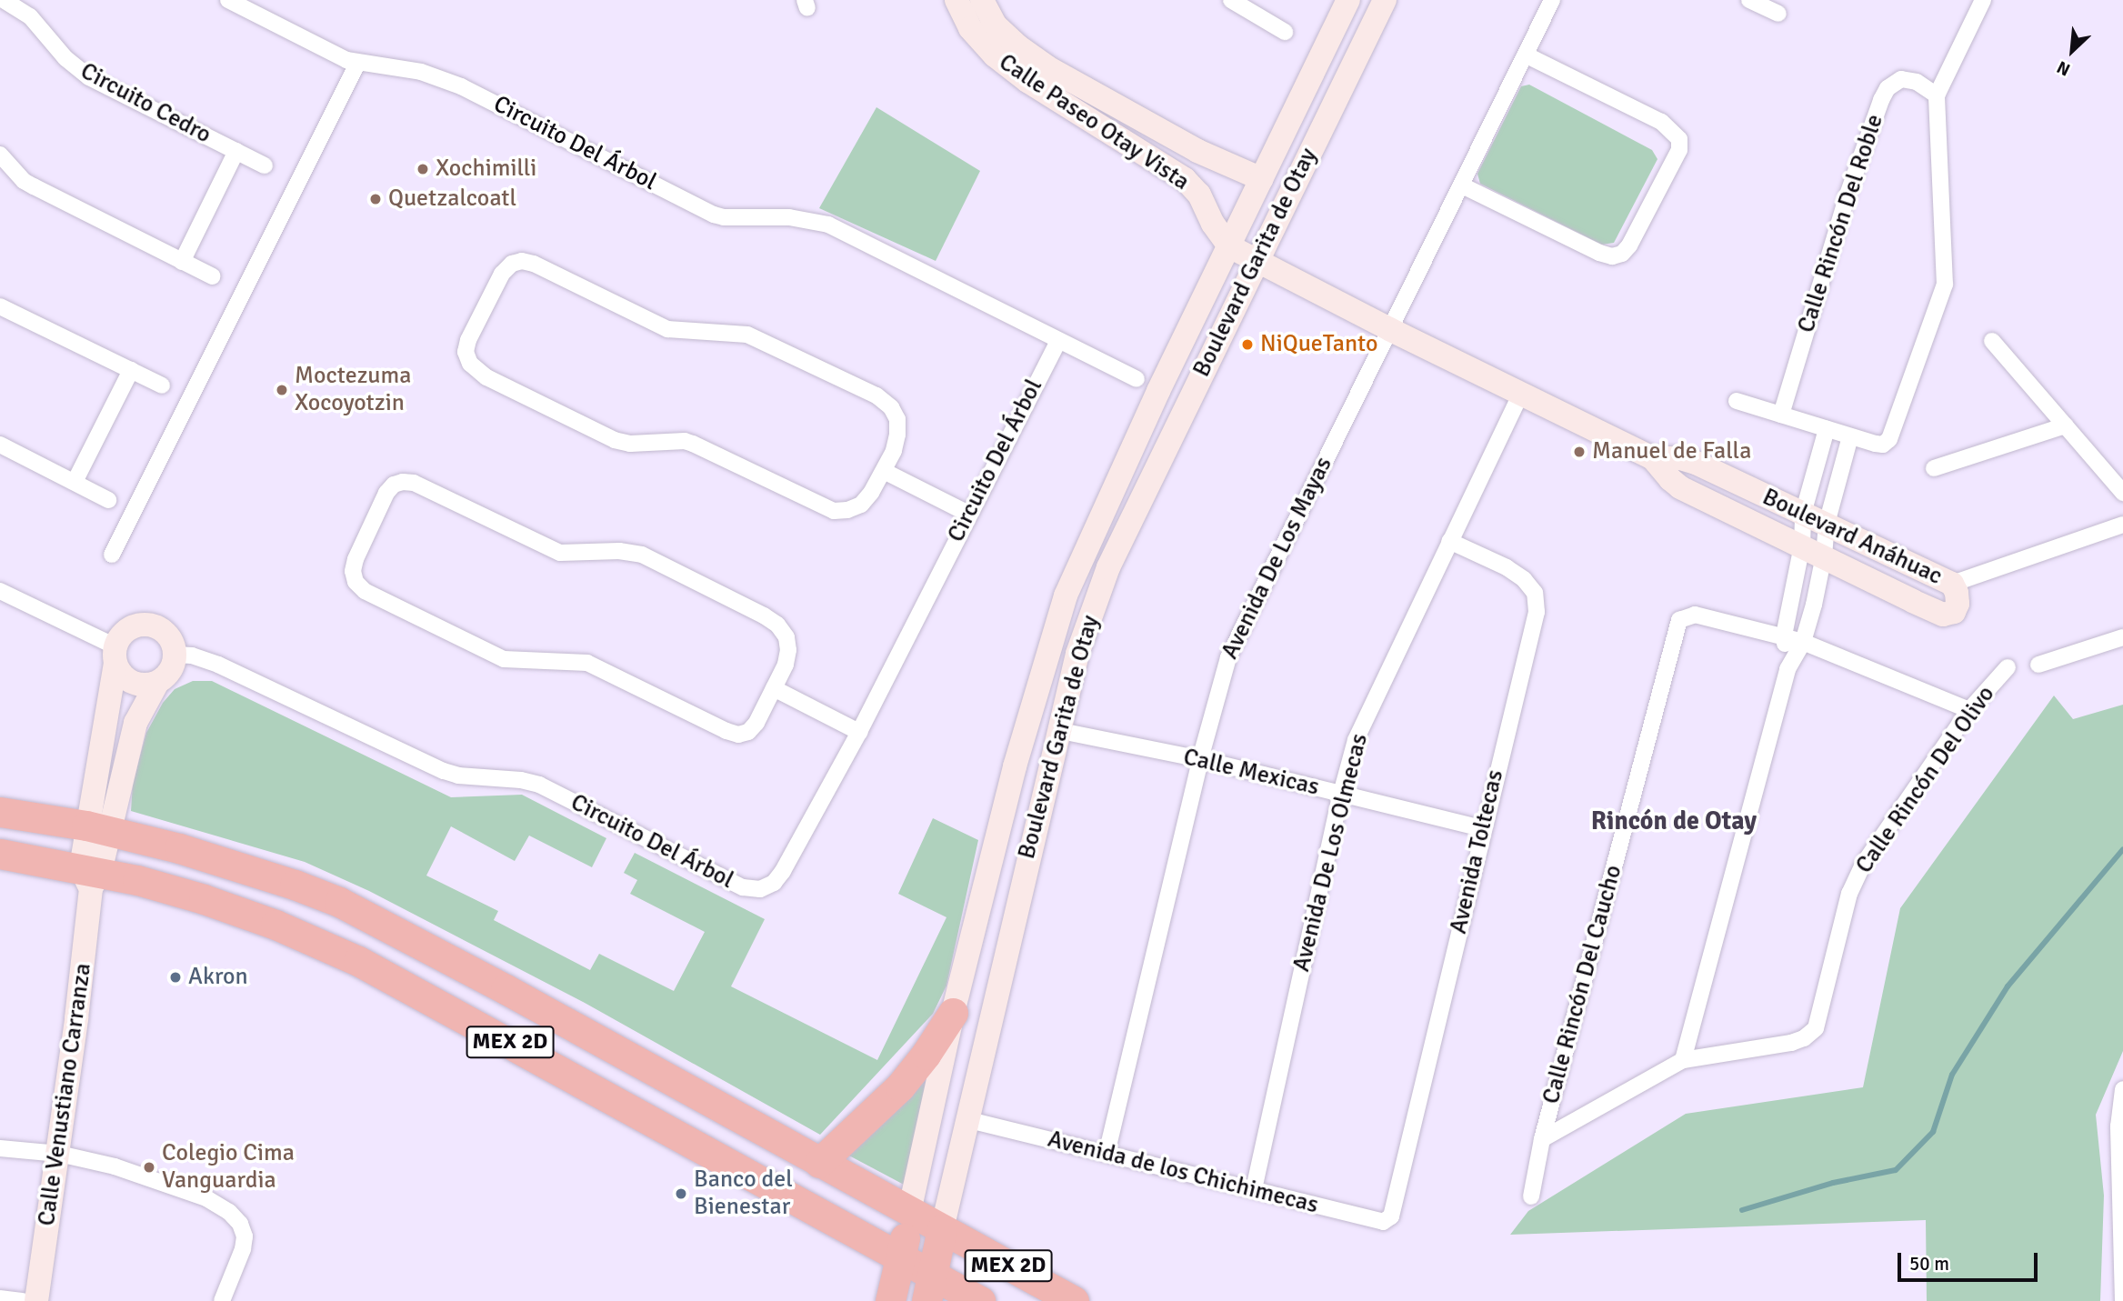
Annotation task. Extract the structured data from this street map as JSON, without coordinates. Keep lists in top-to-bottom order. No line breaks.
{"streets":{"highway":["Boulevard Garita de Otay","MEX 2D"],"street":["Circuito Cedro","Calle Paseo Otay Vista","Circuito Del Árbol","Calle Rincón Del Roble","Boulevard Anáhuac","Avenida De Los Mayas","Calle Mexicas","Calle Rincón Del Olivo","Avenida Toltecas","Avenida De Los Olmecas","Calle Rincón Del Caucho","Calle Venustiano Carranza","Avenida de los Chichimecas"]},"crossings":[["Calle Paseo Otay Vista","Boulevard Garita de Otay"],["Calle Paseo Otay Vista","Boulevard Anáhuac"],["Boulevard Garita de Otay","Boulevard Anáhuac"],["Boulevard Garita de Otay","Calle Mexicas"],["Boulevard Garita de Otay","MEX 2D"],["Boulevard Garita de Otay","Avenida de los Chichimecas"],["Boulevard Anáhuac","Avenida De Los Mayas"],["Boulevard Anáhuac","Avenida De Los Olmecas"],["Avenida De Los Mayas","Calle Mexicas"],["Avenida De Los Mayas","Avenida de los Chichimecas"],["Calle Mexicas","Avenida Toltecas"],["Calle Mexicas","Avenida De Los Olmecas"],["Calle Rincón Del Olivo","Calle Rincón Del Caucho"],["Avenida Toltecas","Avenida De Los Olmecas"],["Avenida Toltecas","Avenida de los Chichimecas"],["Avenida De Los Olmecas","Avenida de los Chichimecas"],["MEX 2D","Calle Venustiano Carranza"]],"districts":["Rincón de Otay"],"places":["Xochimilli","Quetzalcoatl","NiQueTanto","Moctezuma Xocoyotzin","Manuel de Falla","Akron","Colegio Cima Vanguardia","Banco del Bienestar"],"scale_bar":"50 m","north":"bottom left"}
